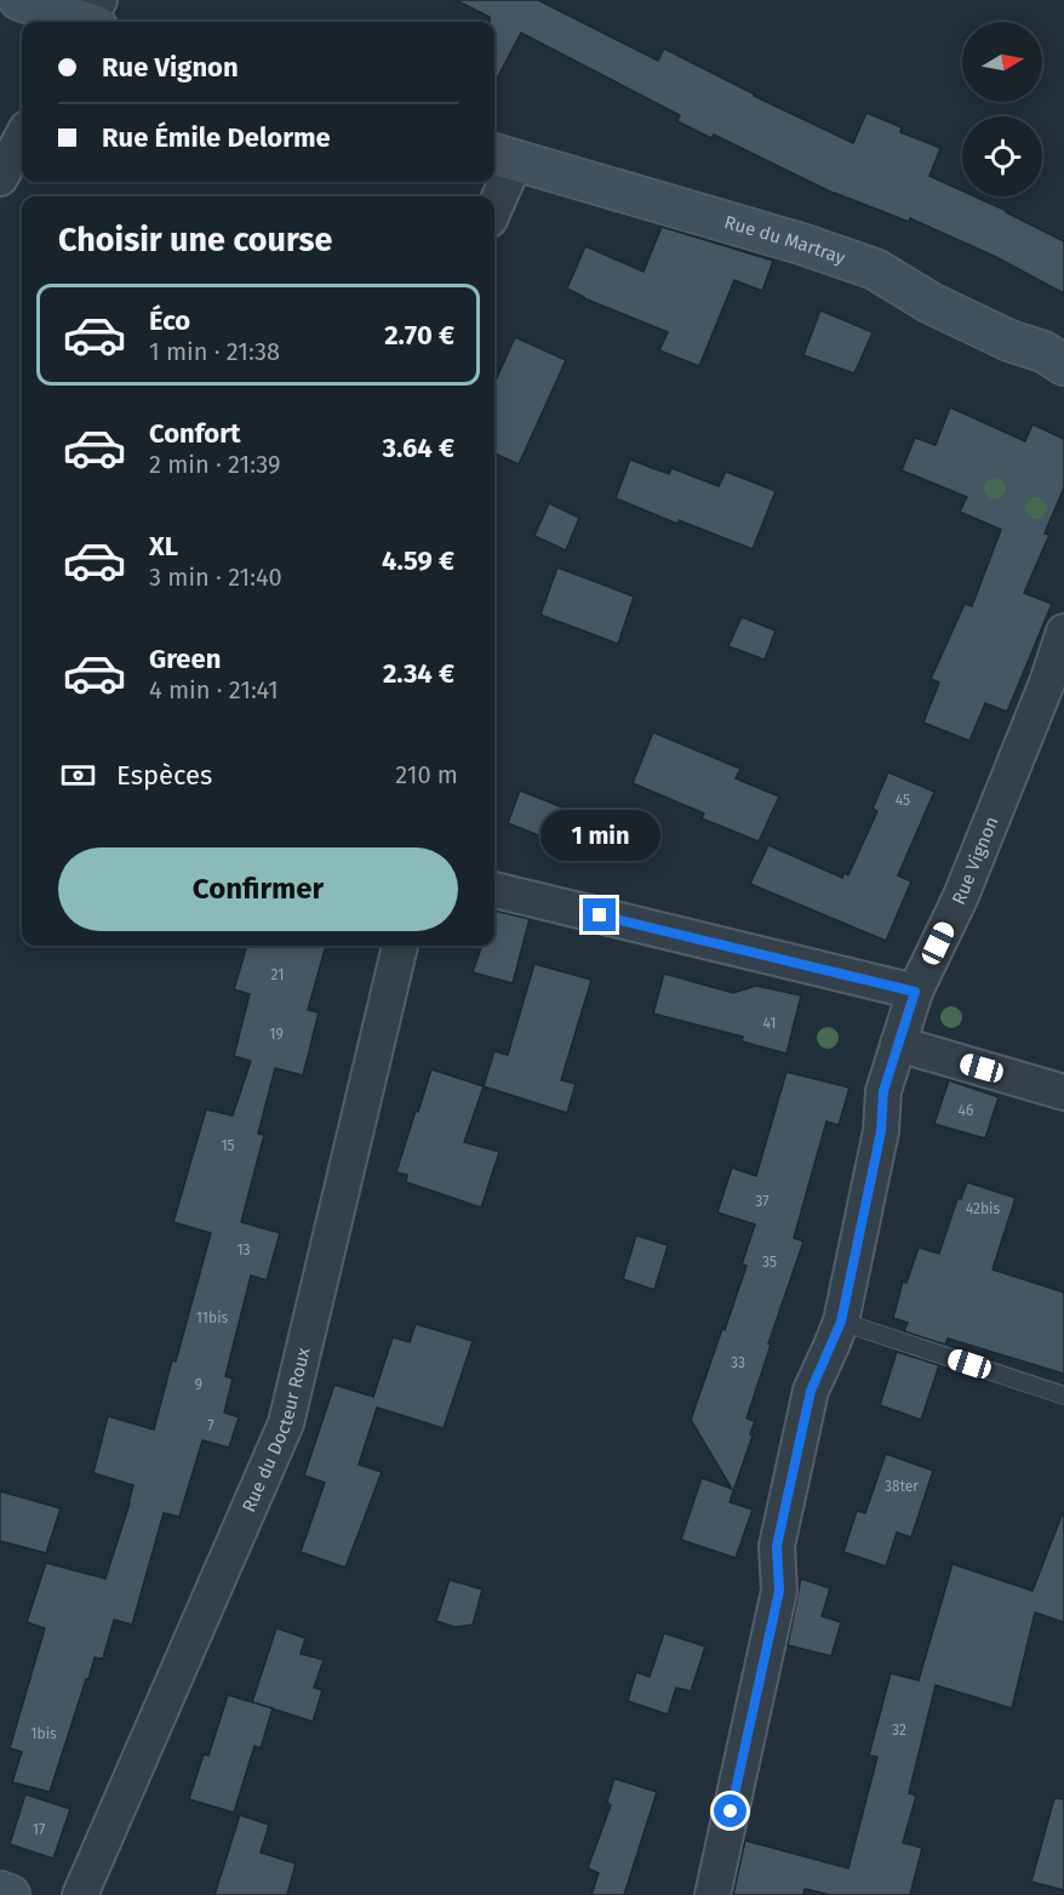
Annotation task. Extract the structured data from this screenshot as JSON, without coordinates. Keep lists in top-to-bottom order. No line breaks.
{"streets":{"street":["Rue du Martray","Rue Vignon","Rue du Docteur Roux"]},"house_numbers":["45","21","41","19","46","15","37","42bis","13","35","11bis","33","9","7","38ter","32","1bis","17"],"north":"right","page":{"banner":["Rue Vignon","Rue Émile Delorme"],"heading":"Choisir une course","list":[{"name":"Éco","note":"1 min · 21:38","value":"2.70 €"},{"name":"Confort","note":"2 min · 21:39","value":"3.64 €"},{"name":"XL","note":"3 min · 21:40","value":"4.59 €"},{"name":"Green","note":"4 min · 21:41","value":"2.34 €"}],"pay":["Espèces","210 m"],"bubble":"1 min","buttons":"Confirmer"}}
